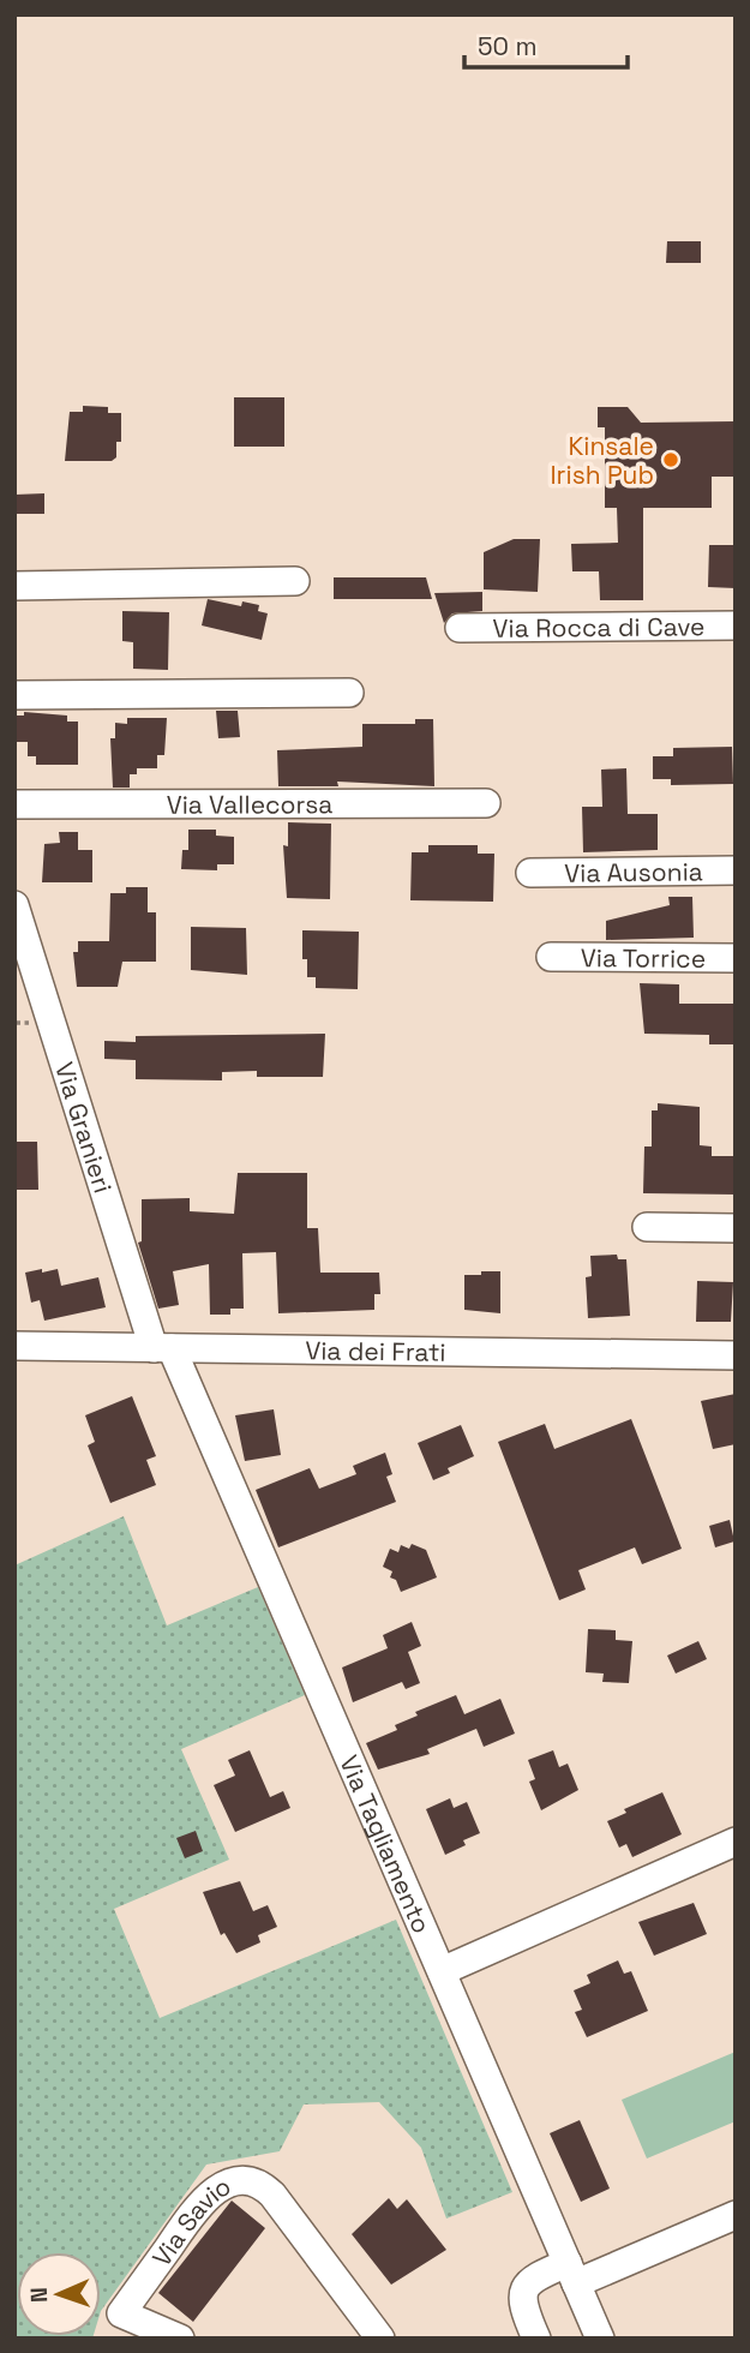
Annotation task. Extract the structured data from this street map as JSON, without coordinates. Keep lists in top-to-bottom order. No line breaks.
{"streets":{"street":["Via Rocca di Cave","Via Vallecorsa","Via Ausonia","Via Torrice","Via Granieri","Via dei Frati","Via Tagliamento","Via Savio"]},"crossings":[["Via Granieri","Via dei Frati"],["Via Granieri","Via Tagliamento"],["Via dei Frati","Via Tagliamento"]],"places":["Kinsale Irish Pub"],"scale_bar":"50 m","north":"left"}
